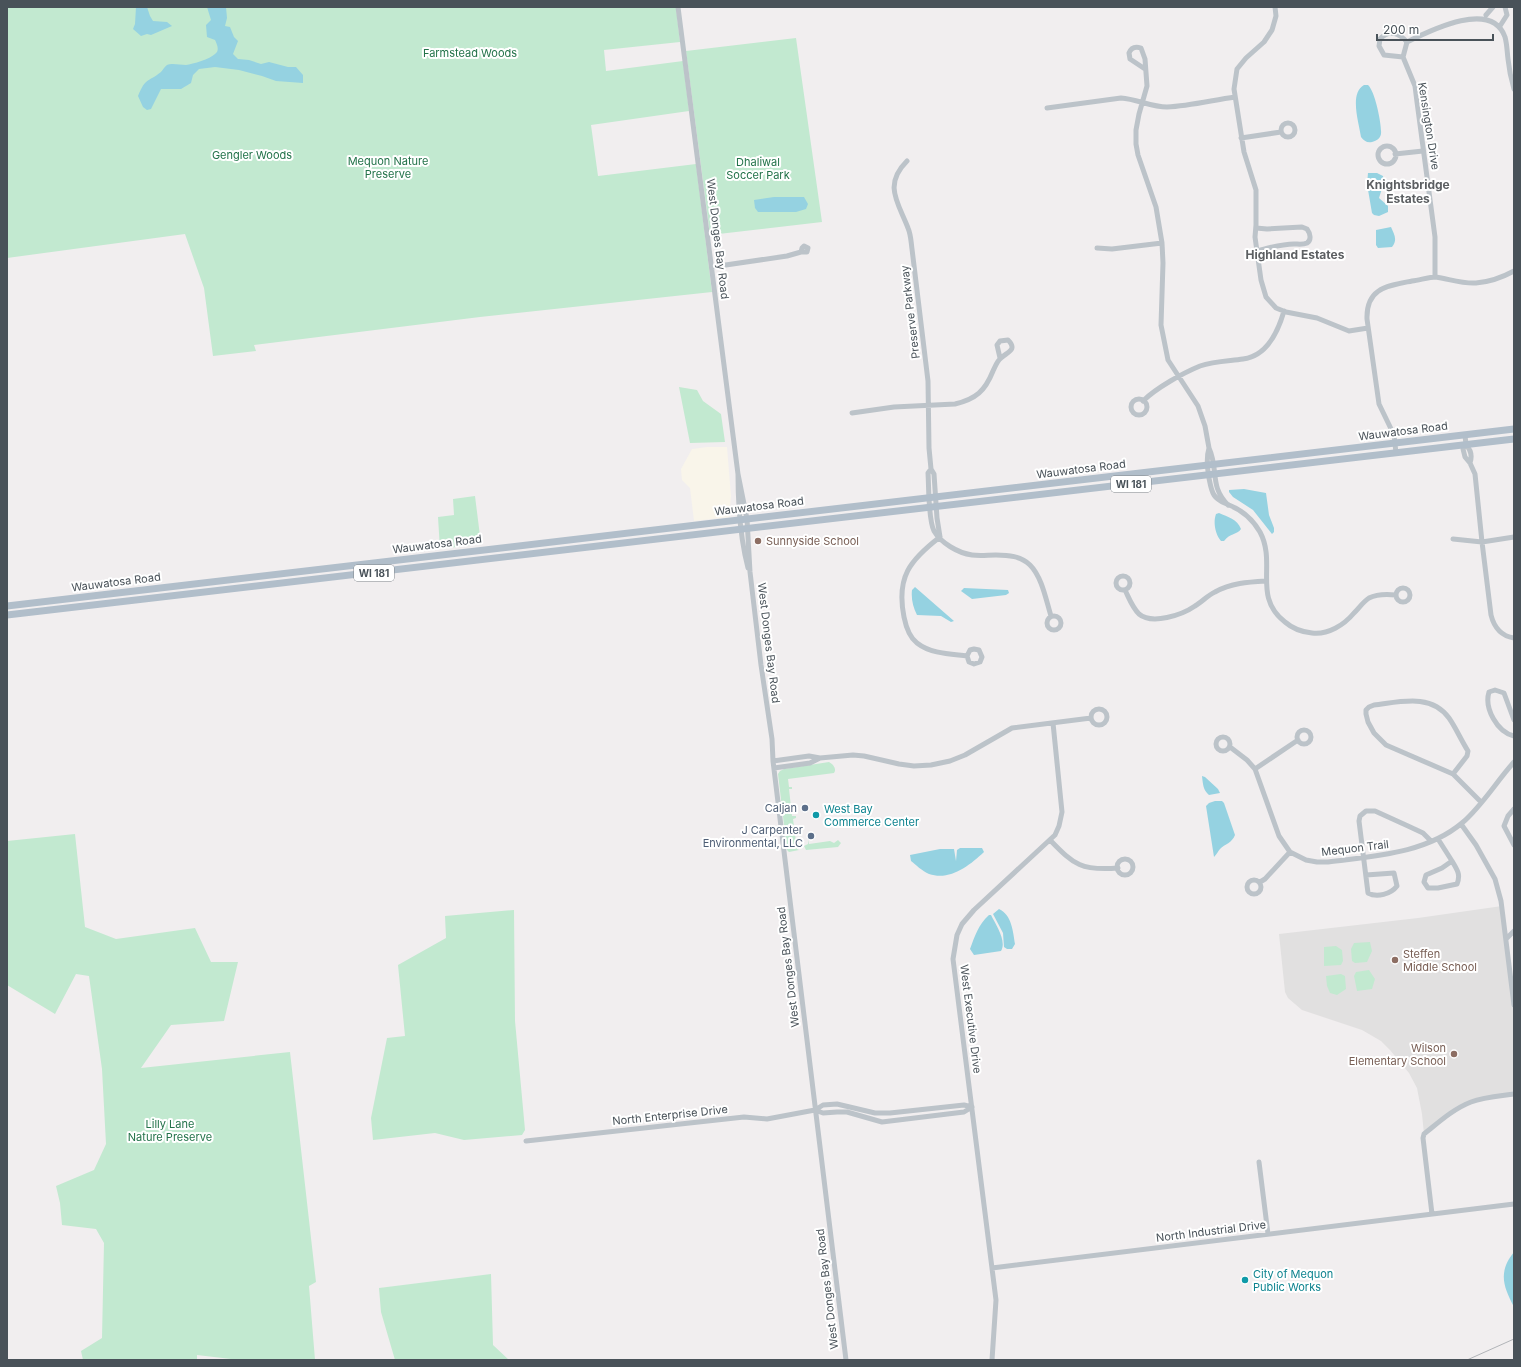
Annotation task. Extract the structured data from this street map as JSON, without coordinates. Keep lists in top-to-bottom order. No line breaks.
{"streets":{"main road":["Wauwatosa Road","WI 181"],"street":["Kensington Drive","West Donges Bay Road","Preserve Parkway","Mequon Trail","West Executive Drive","North Enterprise Drive","North Industrial Drive"]},"crossings":[["West Donges Bay Road","Wauwatosa Road"],["West Donges Bay Road","North Enterprise Drive"],["Preserve Parkway","Wauwatosa Road"],["West Executive Drive","North Enterprise Drive"],["West Executive Drive","North Industrial Drive"]],"districts":["Knightsbridge Estates","Highland Estates"],"parks":["Farmstead Woods","Gengler Woods","Mequon Nature Preserve","Dhaliwal Soccer Park","Lilly Lane Nature Preserve"],"places":["Sunnyside School","Caljan","West Bay Commerce Center","J Carpenter Environmental, LLC","Steffen Middle School","Wilson Elementary School","City of Mequon Public Works"],"scale_bar":"200 m"}
